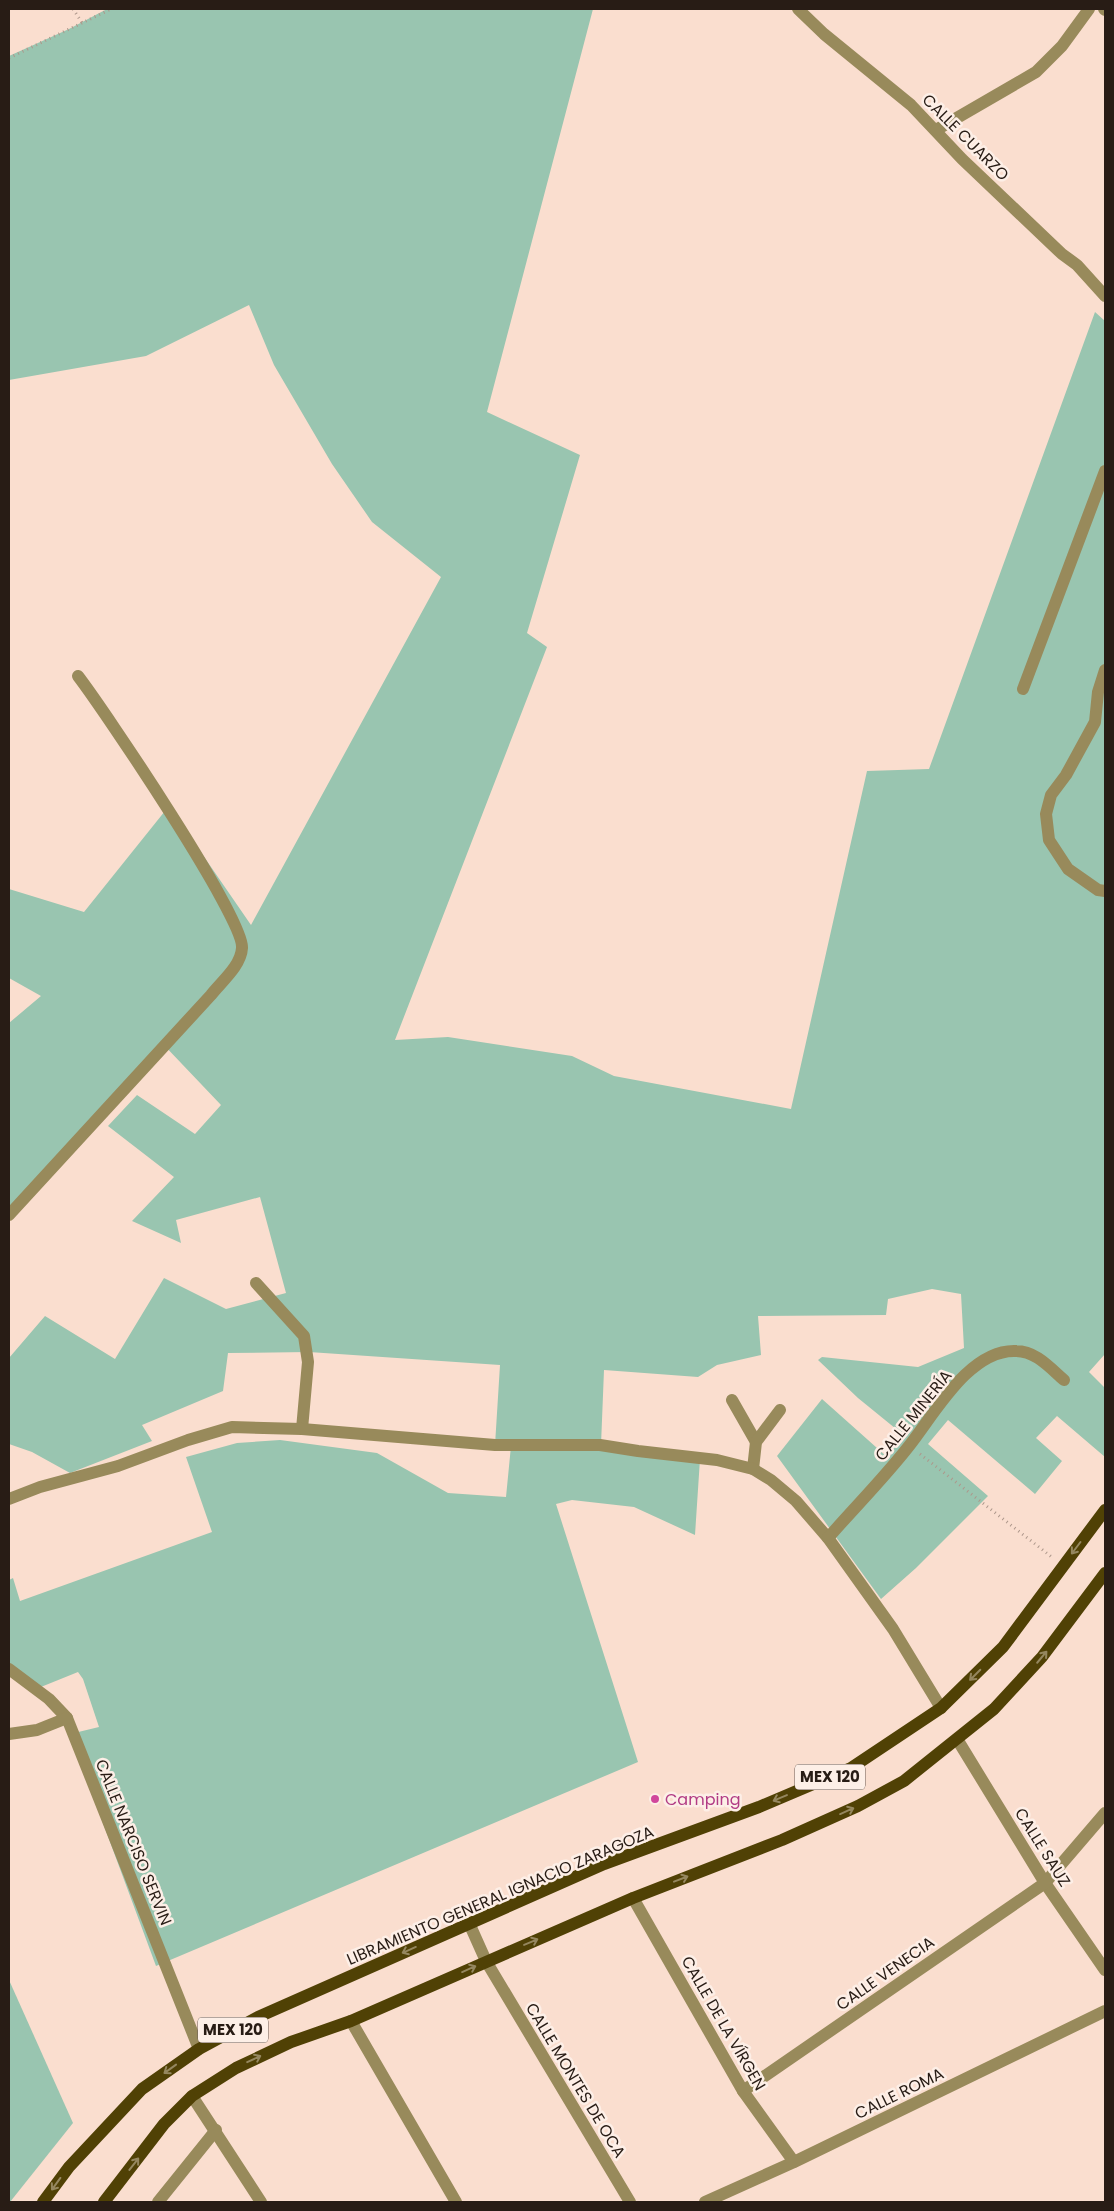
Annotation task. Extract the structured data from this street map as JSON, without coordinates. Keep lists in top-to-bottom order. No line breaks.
{"streets":{"main road":["MEX 120","LIBRAMIENTO GENERAL IGNACIO ZARAGOZA"],"street":["CALLE CUARZO","CALLE MINERÍA","CALLE NARCISO SERVIN","CALLE SAUZ","CALLE VENECIA","CALLE DE LA VÍRGEN","CALLE MONTES DE OCA","CALLE ROMA"]},"crossings":[["MEX 120","CALLE SAUZ"],["MEX 120","CALLE DE LA VÍRGEN"],["MEX 120","CALLE MONTES DE OCA"],["CALLE NARCISO SERVIN","LIBRAMIENTO GENERAL IGNACIO ZARAGOZA"],["CALLE SAUZ","CALLE VENECIA"],["CALLE VENECIA","CALLE DE LA VÍRGEN"],["CALLE DE LA VÍRGEN","CALLE ROMA"]],"places":["Camping"]}
